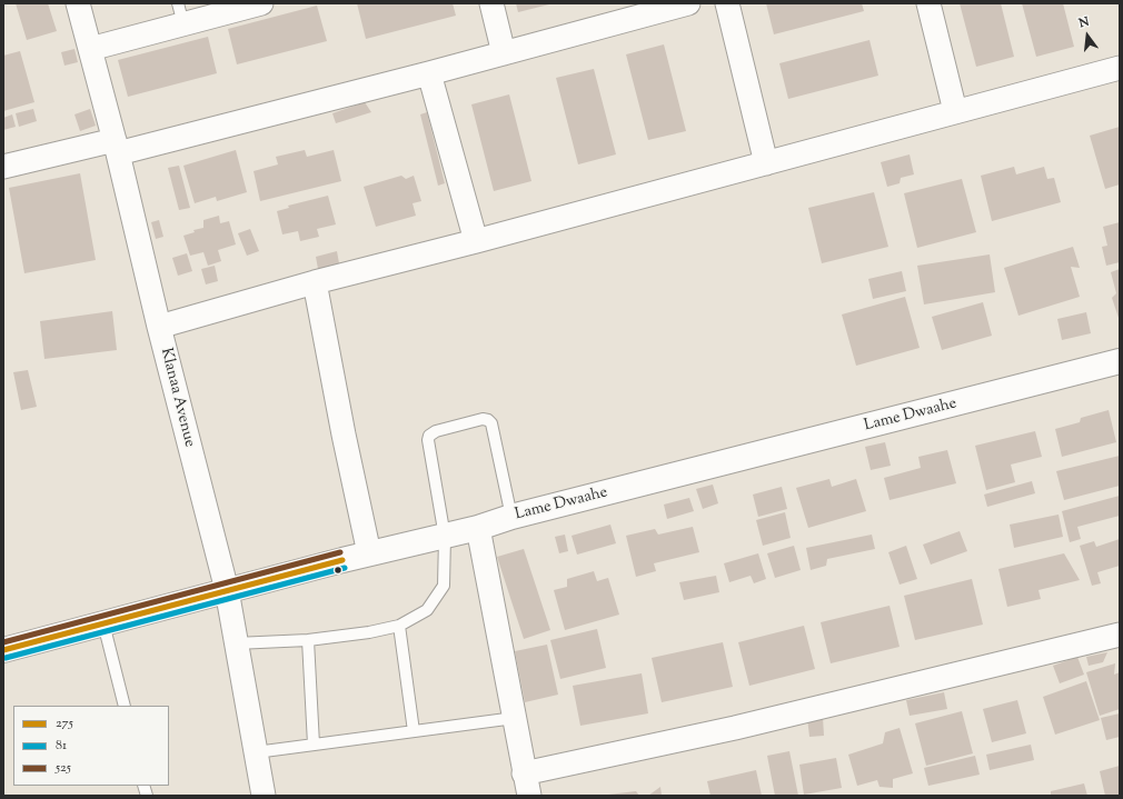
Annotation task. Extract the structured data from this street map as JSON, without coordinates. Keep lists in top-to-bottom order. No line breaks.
{"streets":{"street":["Klanaa Avenue","Lame Dwaahe"]},"crossings":[["Klanaa Avenue","Lame Dwaahe"]],"lines":["transit line 525","transit line 275","transit line 81"],"legend":["275","81","525"],"north":"top"}
